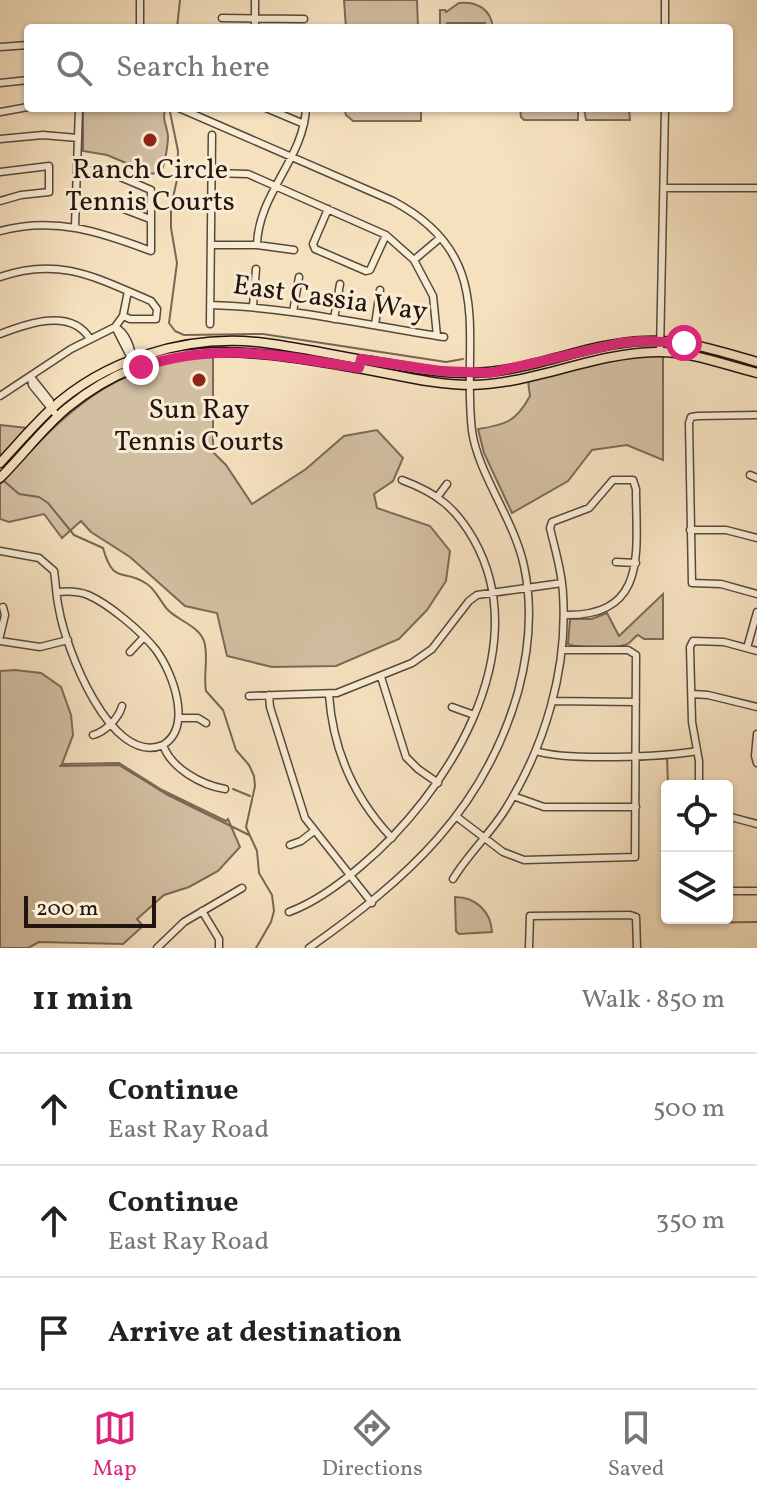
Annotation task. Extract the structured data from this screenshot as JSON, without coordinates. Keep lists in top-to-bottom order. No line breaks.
{"streets":{"street":["East Cassia Way"]},"places":["Ranch Circle Tennis Courts","Sun Ray Tennis Courts"],"scale_bar":"200 m","page":{"search":"Search here","scale":"200 m","heading":["11 min","Walk · 850 m"],"list":[["Continue","East Ray Road","500 m"],["Continue","East Ray Road","350 m"],"Arrive at destination"],"nav":["Map","Directions","Saved"]}}
